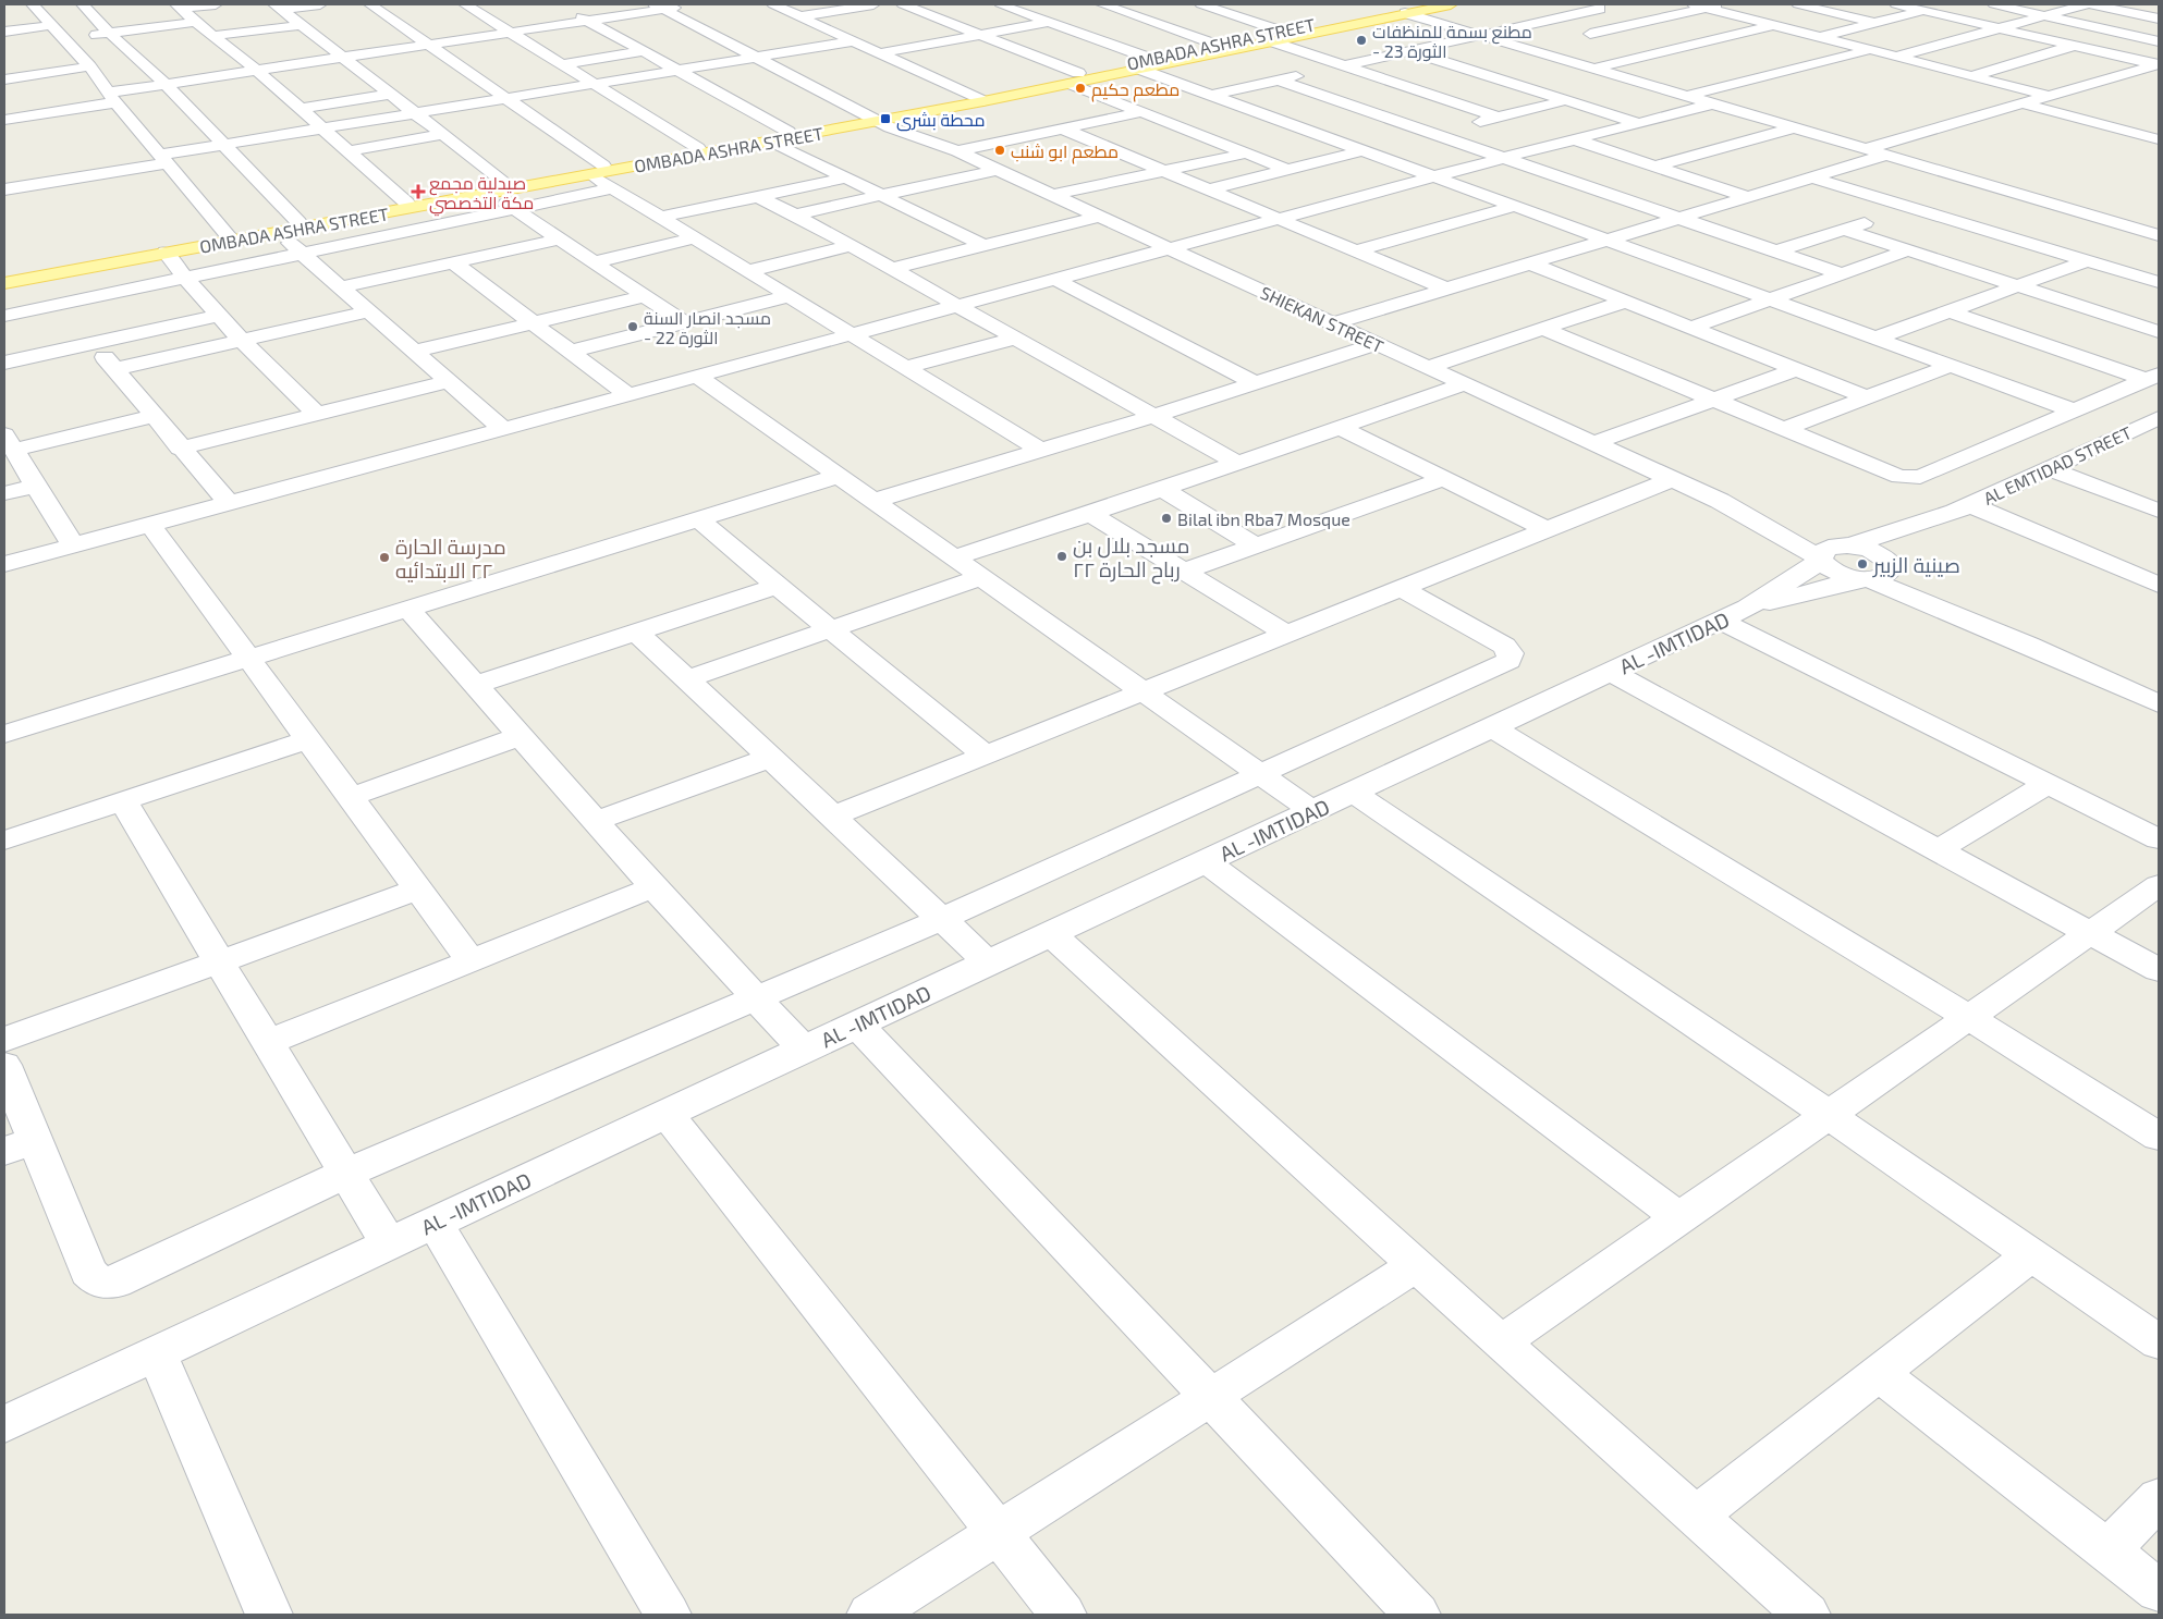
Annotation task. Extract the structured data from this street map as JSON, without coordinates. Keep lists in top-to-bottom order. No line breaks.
{"streets":{"main road":["OMBADA ASHRA STREET"],"street":["SHIEKAN STREET","AL EMTIDAD STREET","AL -IMTIDAD"]},"crossings":[["OMBADA ASHRA STREET","SHIEKAN STREET"]],"places":{"other":["مطنع بسمة للمنظفات - الثورة 23","مطعم حكيم","مطعم ابو شنب","مسجد انصار السنة - الثورة 22","Bilal ibn Rba7 Mosque","مسجد بلال بن رباح الحارة ٢٢","مدرسة الحارة ٢٢ الابتدائيه","صينية الزبير"],"transit":["محطة بشرى"],"health":["صيدلية مجمع مكة التخصصي"]}}
